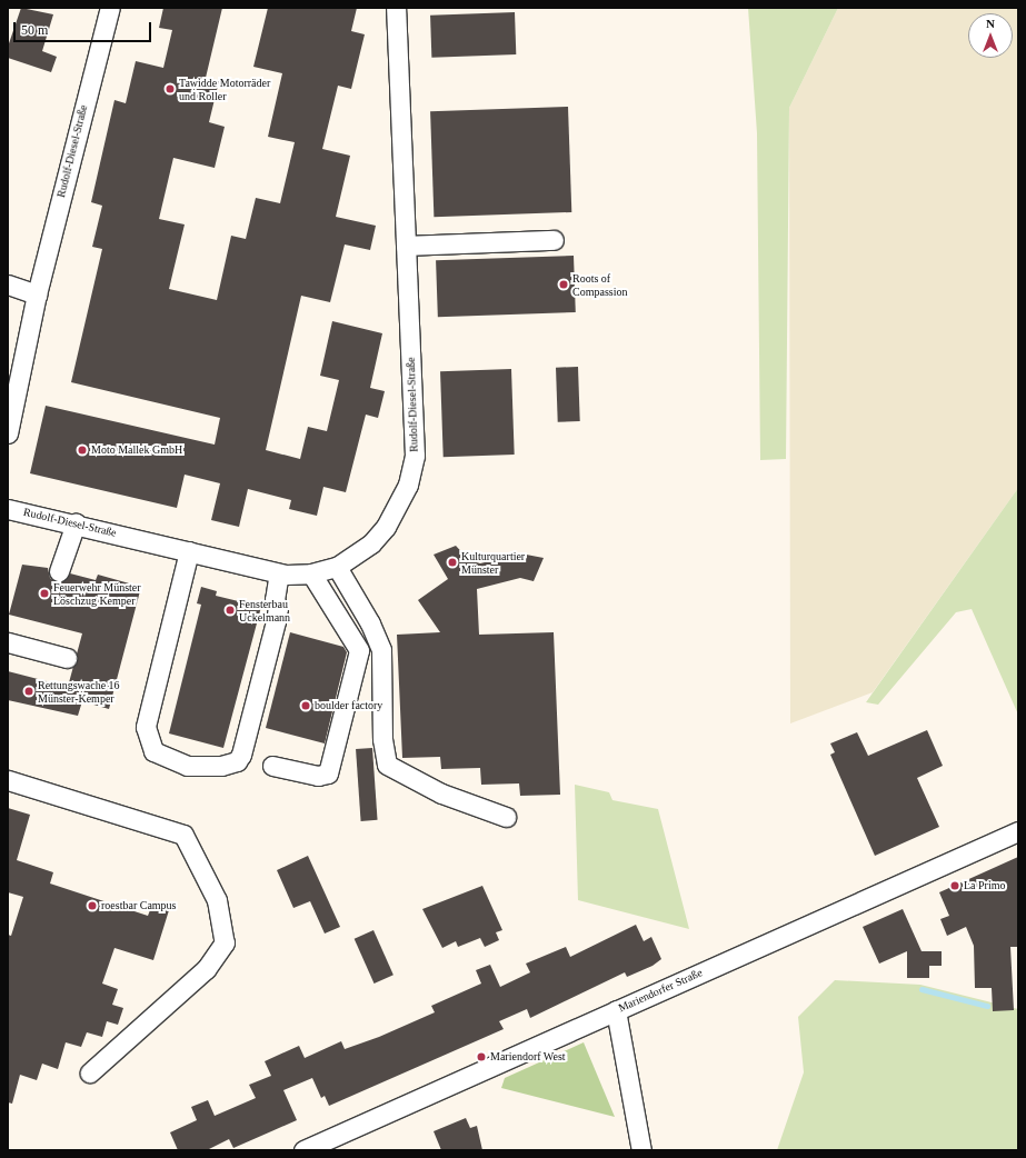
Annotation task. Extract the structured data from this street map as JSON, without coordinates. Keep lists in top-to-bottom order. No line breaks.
{"streets":{"street":["Rudolf-Diesel-Straße","Mariendorfer Straße"]},"places":["Tawidde Motorräder und Roller","Roots of Compassion","Moto Mallek GmbH","Kulturquartier Münster","Feuerwehr Münster Löschzug Kemper","Fensterbau Uckelmann","Rettungswache 16 Münster-Kemper","boulder factory","La Primo","roestbar Campus","Mariendorf West"],"scale_bar":"50 m","north":"top"}
